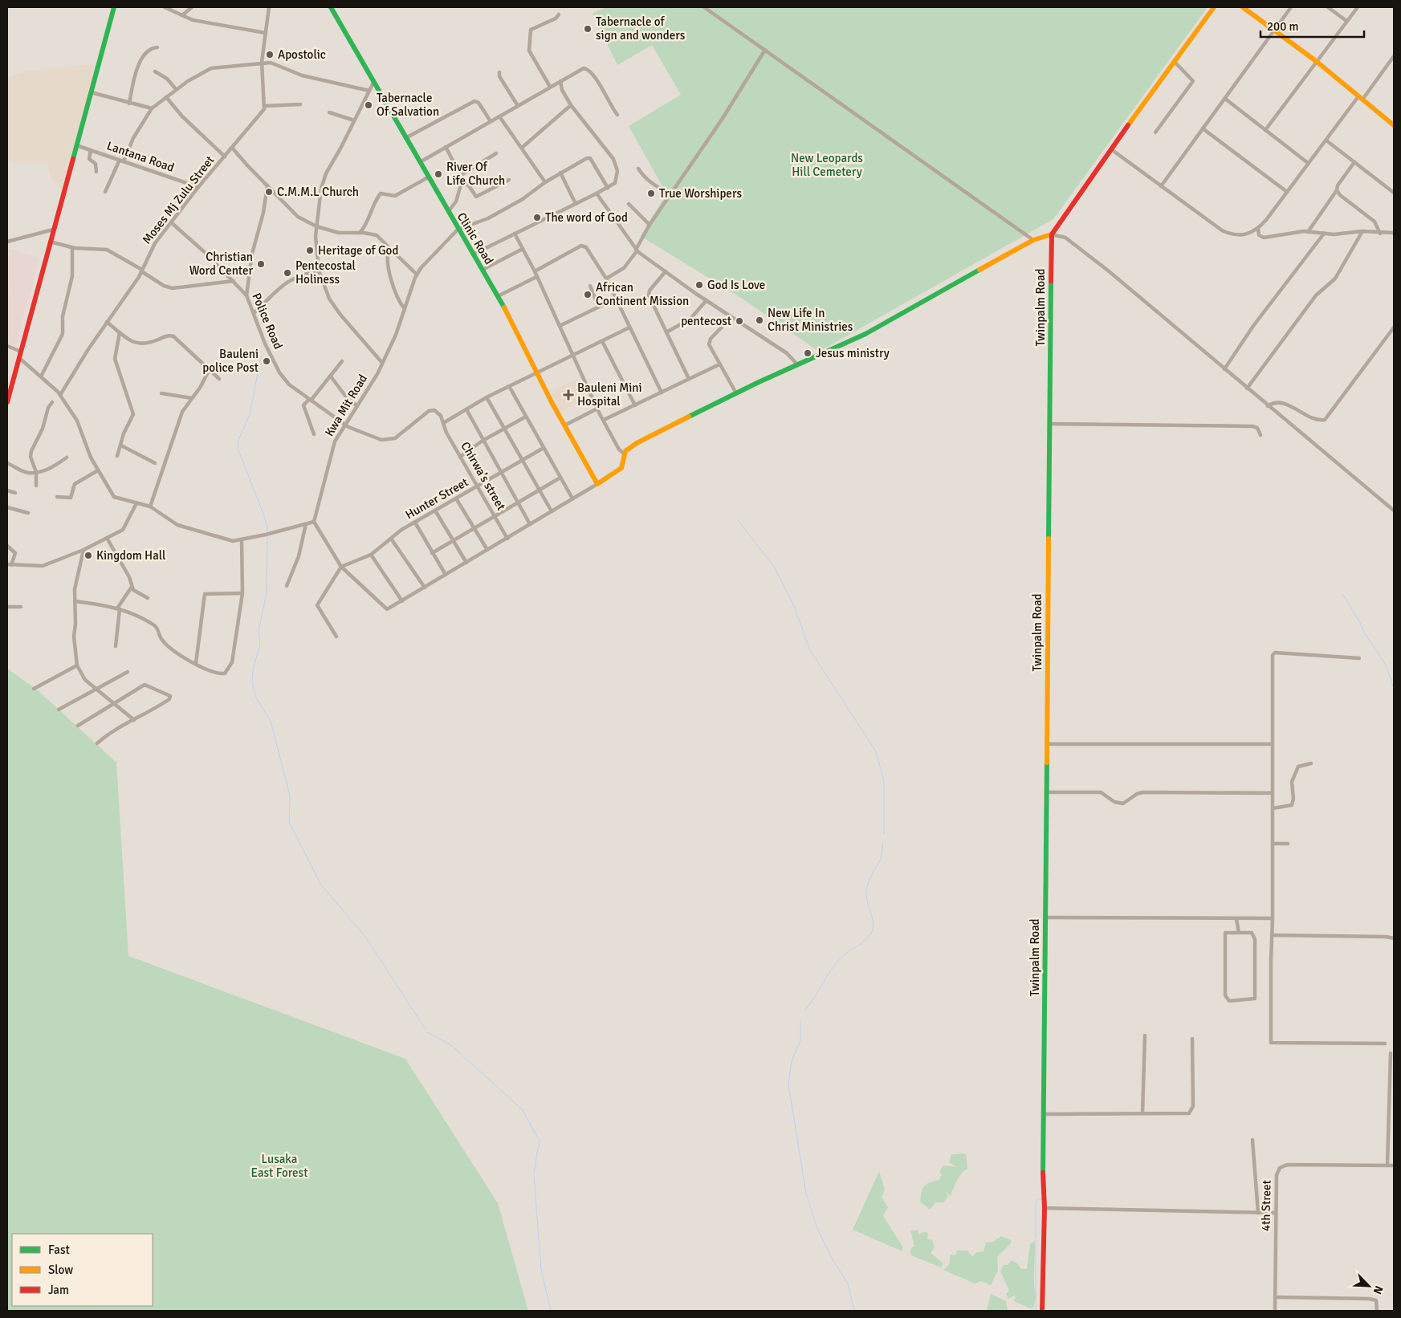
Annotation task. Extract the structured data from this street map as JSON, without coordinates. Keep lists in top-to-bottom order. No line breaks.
{"streets":{"street":["Lantana Road","Moses Mj Zulu Street","Clinic Road","Twinpalm Road","Police Road","Kwa Mit Road","Chirwa’s street","Hunter Street","4th Street"]},"crossings":[["Lantana Road","Moses Mj Zulu Street"],["Moses Mj Zulu Street","Police Road"],["Clinic Road","Kwa Mit Road"],["Police Road","Kwa Mit Road"],["Police Road","Chirwa’s street"],["Kwa Mit Road","Chirwa’s street"],["Chirwa’s street","Hunter Street"]],"parks":["New Leopards Hill Cemetery","Lusaka East Forest"],"places":{"other":["Tabernacle of sign and wonders","Apostolic","Tabernacle Of Salvation","River Of Life Church","C.M.M.L Church","True Worshipers","The word of God","Heritage of God","Christian Word Center","Pentecostal Holiness","God Is Love","African Continent Mission","New Life In Christ Ministries","pentecost","Jesus ministry","Bauleni police Post","Kingdom Hall"],"health":["Bauleni Mini Hospital"]},"legend":["Fast","Slow","Jam"],"scale_bar":"200 m","north":"bottom right"}
